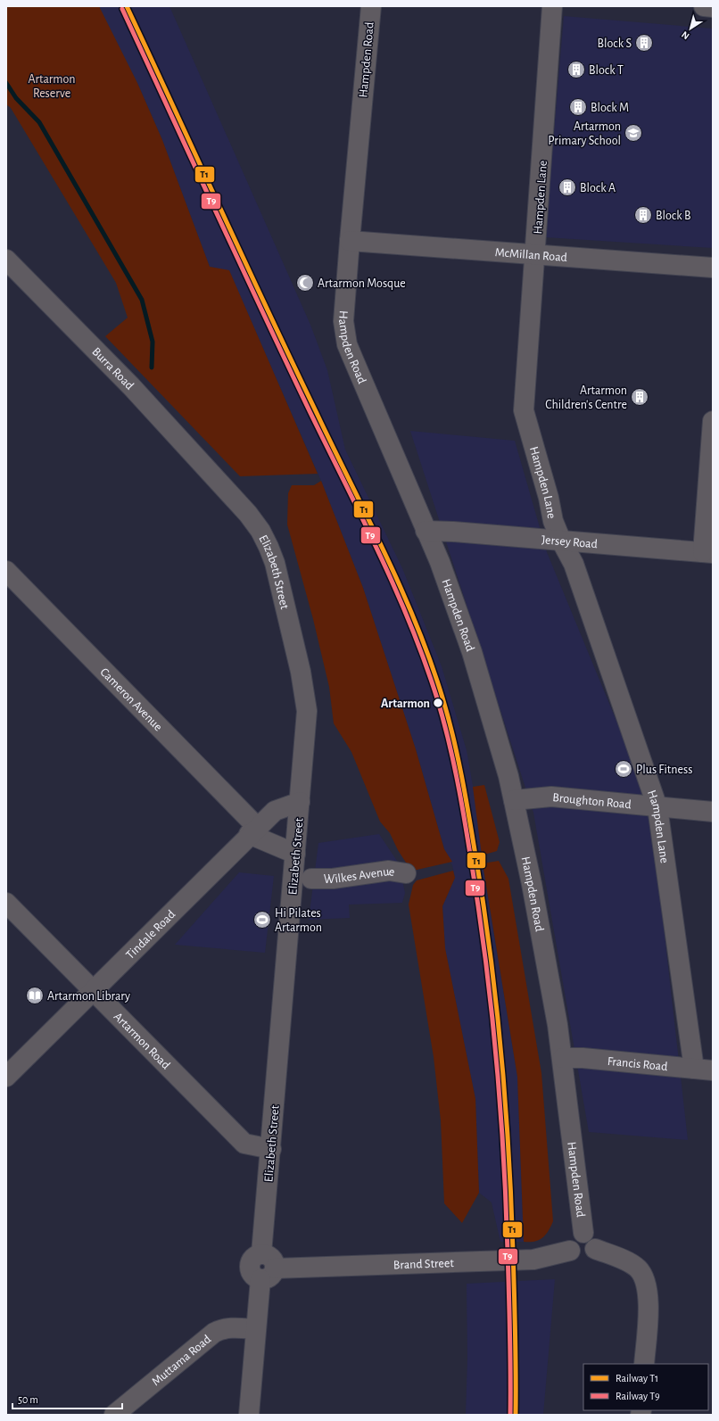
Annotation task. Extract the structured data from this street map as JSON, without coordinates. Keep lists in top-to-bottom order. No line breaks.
{"streets":{"street":["Hampden Road","Hampden Lane","McMillan Road","Burra Road","Jersey Road","Elizabeth Street","Cameron Avenue","Broughton Road","Wilkes Avenue","Tindale Road","Artarmon Road","Francis Road","Brand Street","Muttama Road"]},"crossings":[["Hampden Road","McMillan Road"],["Hampden Road","Jersey Road"],["Hampden Road","Broughton Road"],["Hampden Road","Francis Road"],["Hampden Road","Brand Street"],["Hampden Lane","McMillan Road"],["Hampden Lane","Jersey Road"],["Hampden Lane","Broughton Road"],["Hampden Lane","Francis Road"],["Burra Road","Elizabeth Street"],["Elizabeth Street","Tindale Road"],["Elizabeth Street","Artarmon Road"],["Elizabeth Street","Brand Street"],["Cameron Avenue","Tindale Road"],["Tindale Road","Artarmon Road"]],"parks":["Artarmon Reserve"],"places":{"building":["Block S","Block T","Block M","Block A","Block B","Artarmon Children's Centre"],"school or university":["Artarmon Primary School"],"mosque":["Artarmon Mosque"],"other":["Artarmon"],"sports":["Plus Fitness","Hi Pilates Artarmon"],"library":["Artarmon Library"]},"lines":["rail line T1","rail line T9"],"legend":["Railway T1","Railway T9"],"scale_bar":"50 m","north":"bottom left"}
